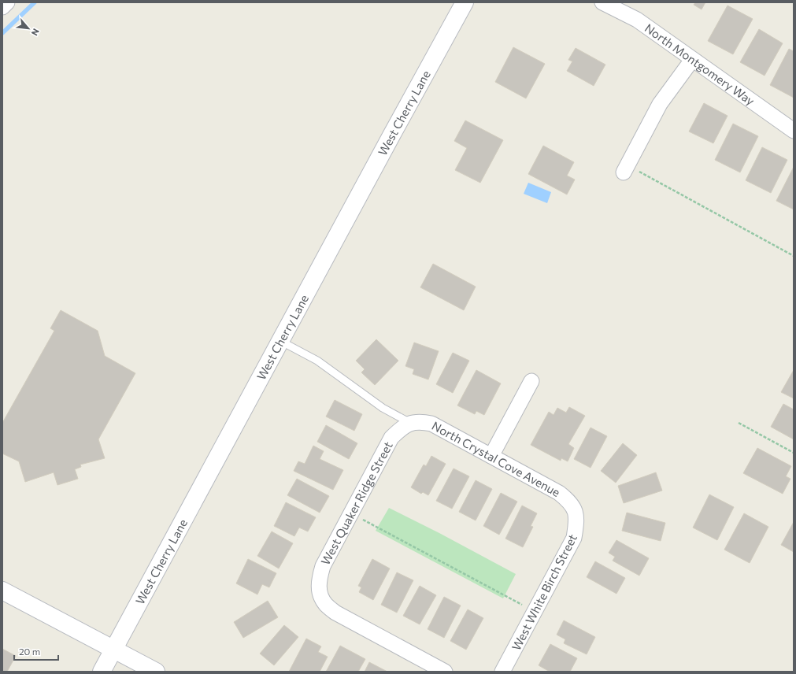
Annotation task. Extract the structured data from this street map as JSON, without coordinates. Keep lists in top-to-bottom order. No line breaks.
{"streets":{"main road":["West Cherry Lane"],"street":["North Montgomery Way","North Crystal Cove Avenue","West Quaker Ridge Street","West White Birch Street"]},"crossings":[["North Crystal Cove Avenue","West Quaker Ridge Street"],["North Crystal Cove Avenue","West White Birch Street"]],"scale_bar":"20 m","north":"bottom right"}
